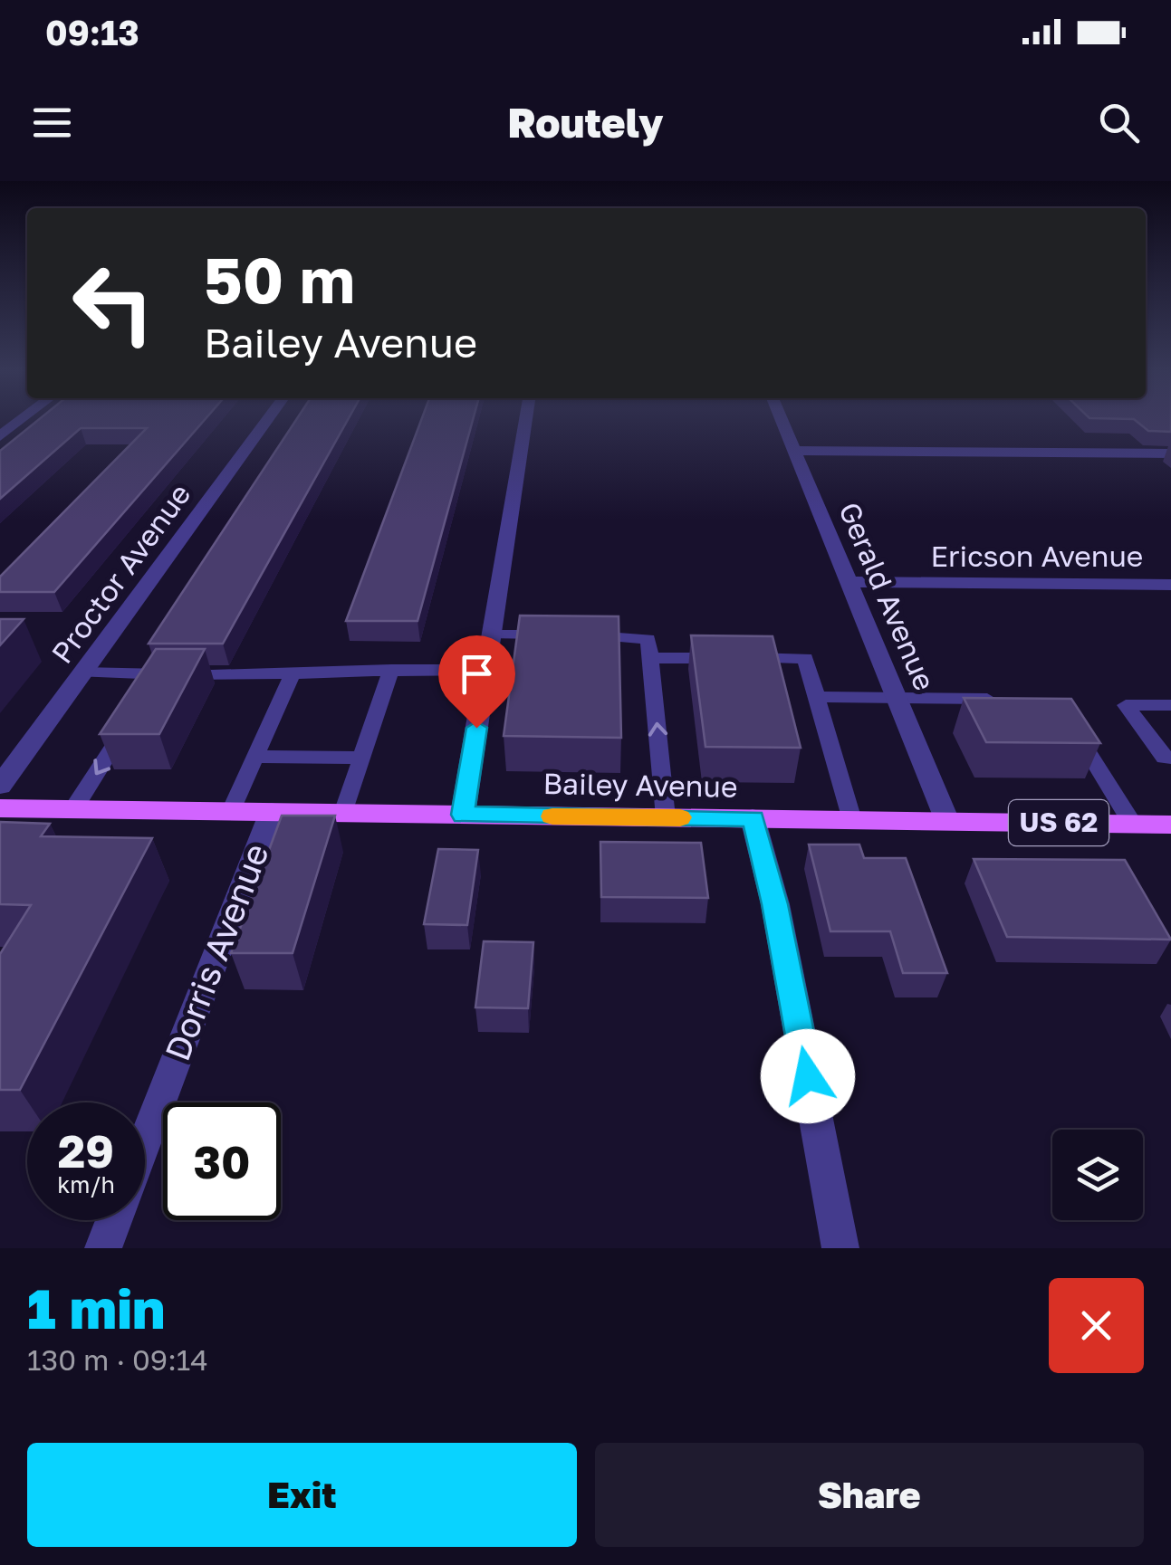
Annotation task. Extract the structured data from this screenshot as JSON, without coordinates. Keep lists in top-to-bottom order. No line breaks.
{"streets":{"main road":["Bailey Avenue","US 62"],"street":["Ericson Avenue","Proctor Avenue","Gerald Avenue","Dorris Avenue"]},"crossings":[["Ericson Avenue","Gerald Avenue"],["Gerald Avenue","Bailey Avenue"],["Bailey Avenue","Dorris Avenue"]],"page":{"status":"09:13","header":"Routely","turn":["50 m","Bailey Avenue"],"speed":"29 km/h","limit":"30","heading":["1 min","130 m · 09:14"],"buttons":["Exit","Share"]}}
